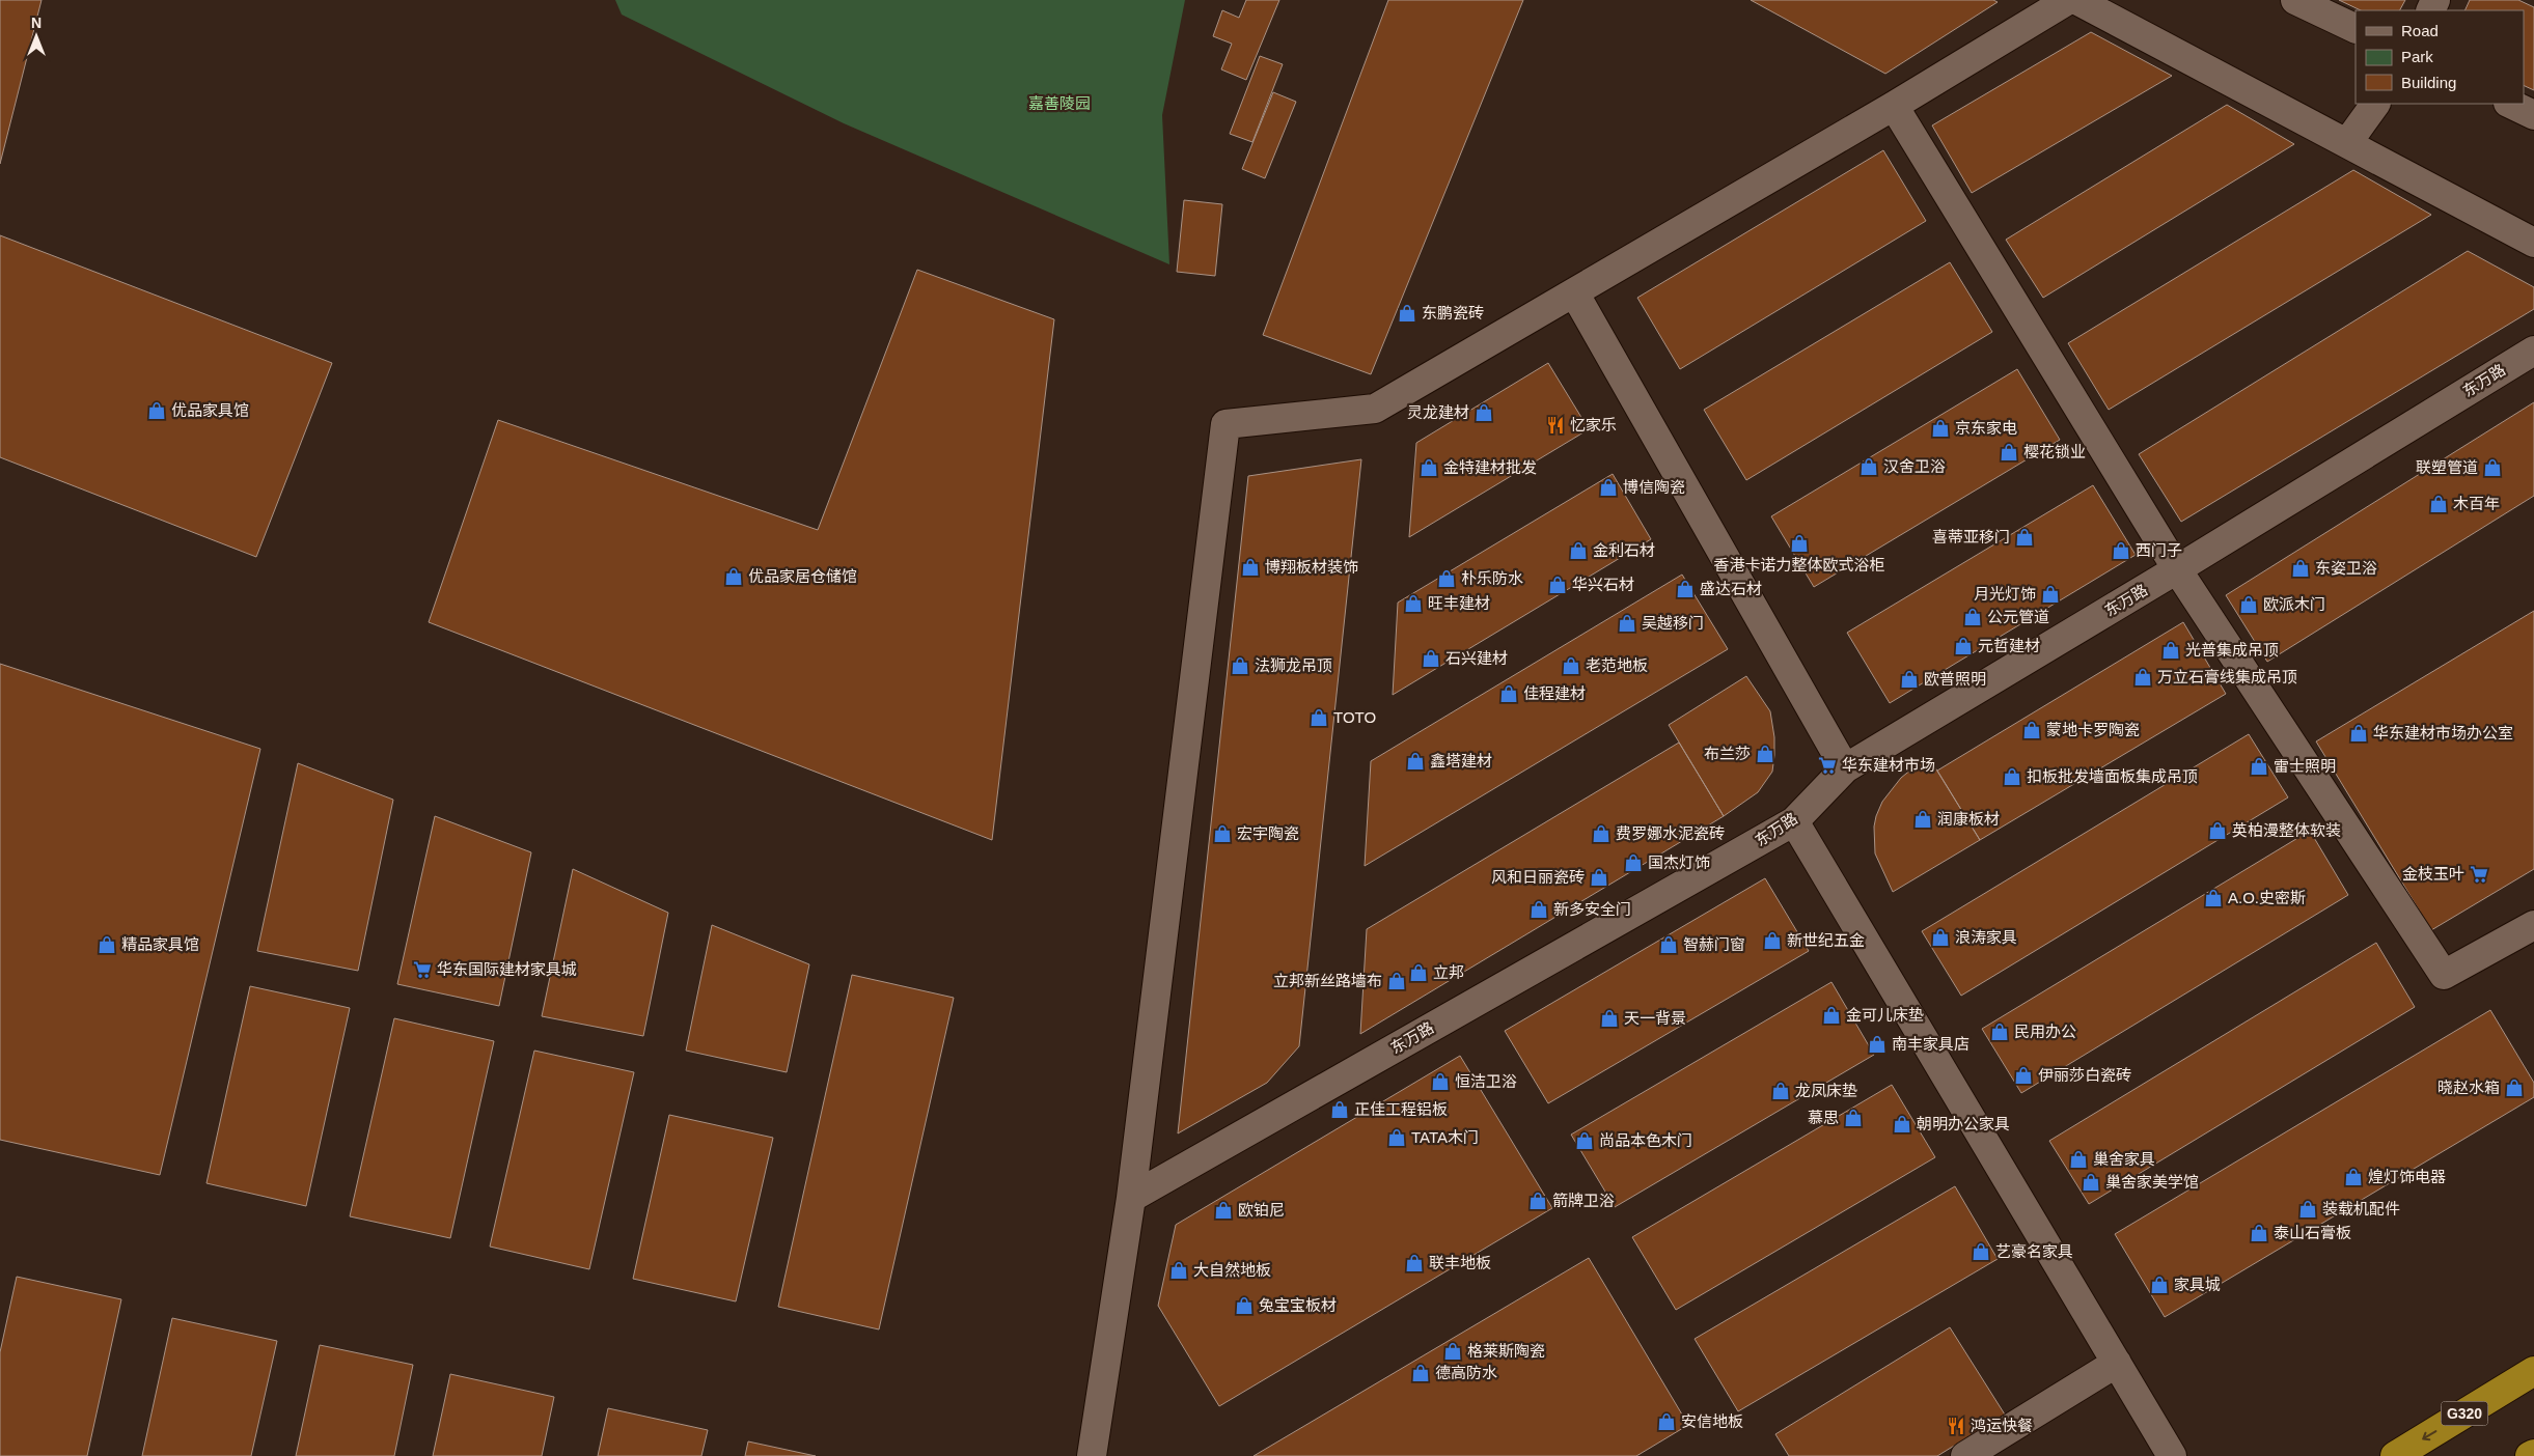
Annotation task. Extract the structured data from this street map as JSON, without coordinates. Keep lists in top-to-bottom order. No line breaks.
{"streets":{"highway":["G320"],"lane":["东万路"]},"parks":["嘉善陵园"],"places":{"shop":["东鹏瓷砖","优品家具馆","灵龙建材","京东家电","樱花锁业","汉舍卫浴","金特建材批发","联塑管道","博信陶瓷","木百年","喜蒂亚移门","香港卡诺力整体欧式浴柜","金利石材","西门子","博翔板材装饰","东姿卫浴","优品家居仓储馆","朴乐防水","华兴石材","盛达石材","月光灯饰","旺丰建材","欧派木门","公元管道","吴越移门","元哲建材","光普集成吊顶","石兴建材","法狮龙吊顶","老范地板","万立石膏线集成吊顶","欧普照明","佳程建材","TOTO","蒙地卡罗陶瓷","华东建材市场办公室","布兰莎","鑫塔建材","雷士照明","扣板批发墙面板集成吊顶","润康板材","英柏漫整体软装","宏宇陶瓷","费罗娜水泥瓷砖","国杰灯饰","风和日丽瓷砖","A.O.史密斯","新多安全门","浪涛家具","新世纪五金","精品家具馆","智赫门窗","立邦","立邦新丝路墙布","金可儿床垫","天一背景","民用办公","南丰家具店","伊丽莎白瓷砖","恒洁卫浴","晓赵水箱","龙凤床垫","正佳工程铝板","慕思","朝明办公家具","TATA木门","尚品本色木门","巢舍家具","煌灯饰电器","巢舍家美学馆","箭牌卫浴","装载机配件","欧铂尼","泰山石膏板","艺豪名家具","联丰地板","大自然地板","家具城","兔宝宝板材","格莱斯陶瓷","德高防水","安信地板"],"restaurant":["忆家乐","鸿运快餐"],"supermarket":["华东建材市场","金枝玉叶","华东国际建材家具城"]},"legend":["Road","Park","Building"],"north":"top"}
